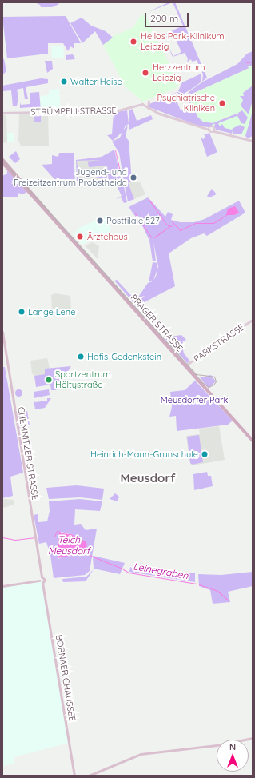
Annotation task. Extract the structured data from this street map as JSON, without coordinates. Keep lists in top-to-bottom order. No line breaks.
{"streets":{"main road":["PRAGER STRASSE","CHEMNITZER STRASSE","BORNAER CHAUSSEE"],"street":["STRÜMPELLSTRASSE","PARKSTRASSE"]},"crossings":[["PRAGER STRASSE","PARKSTRASSE"],["CHEMNITZER STRASSE","BORNAER CHAUSSEE"]],"districts":["Meusdorf"],"water":["Teich Meusdorf","Leinegraben"],"parks":["Meusdorfer Park"],"places":["Helios Park-Klinikum Leipzig","Herzzentrum Leipzig","Walter Heise","Psychiatrische Kliniken","Jugend- und Freizeitzentrum Probstheida","Postfilale 527","Ärztehaus","Lange Lene","Hafis-Gedenkstein","Sportzentrum Höltystraße","Heinrich-Mann-Grunschule"],"scale_bar":"200 m","north":"top"}
